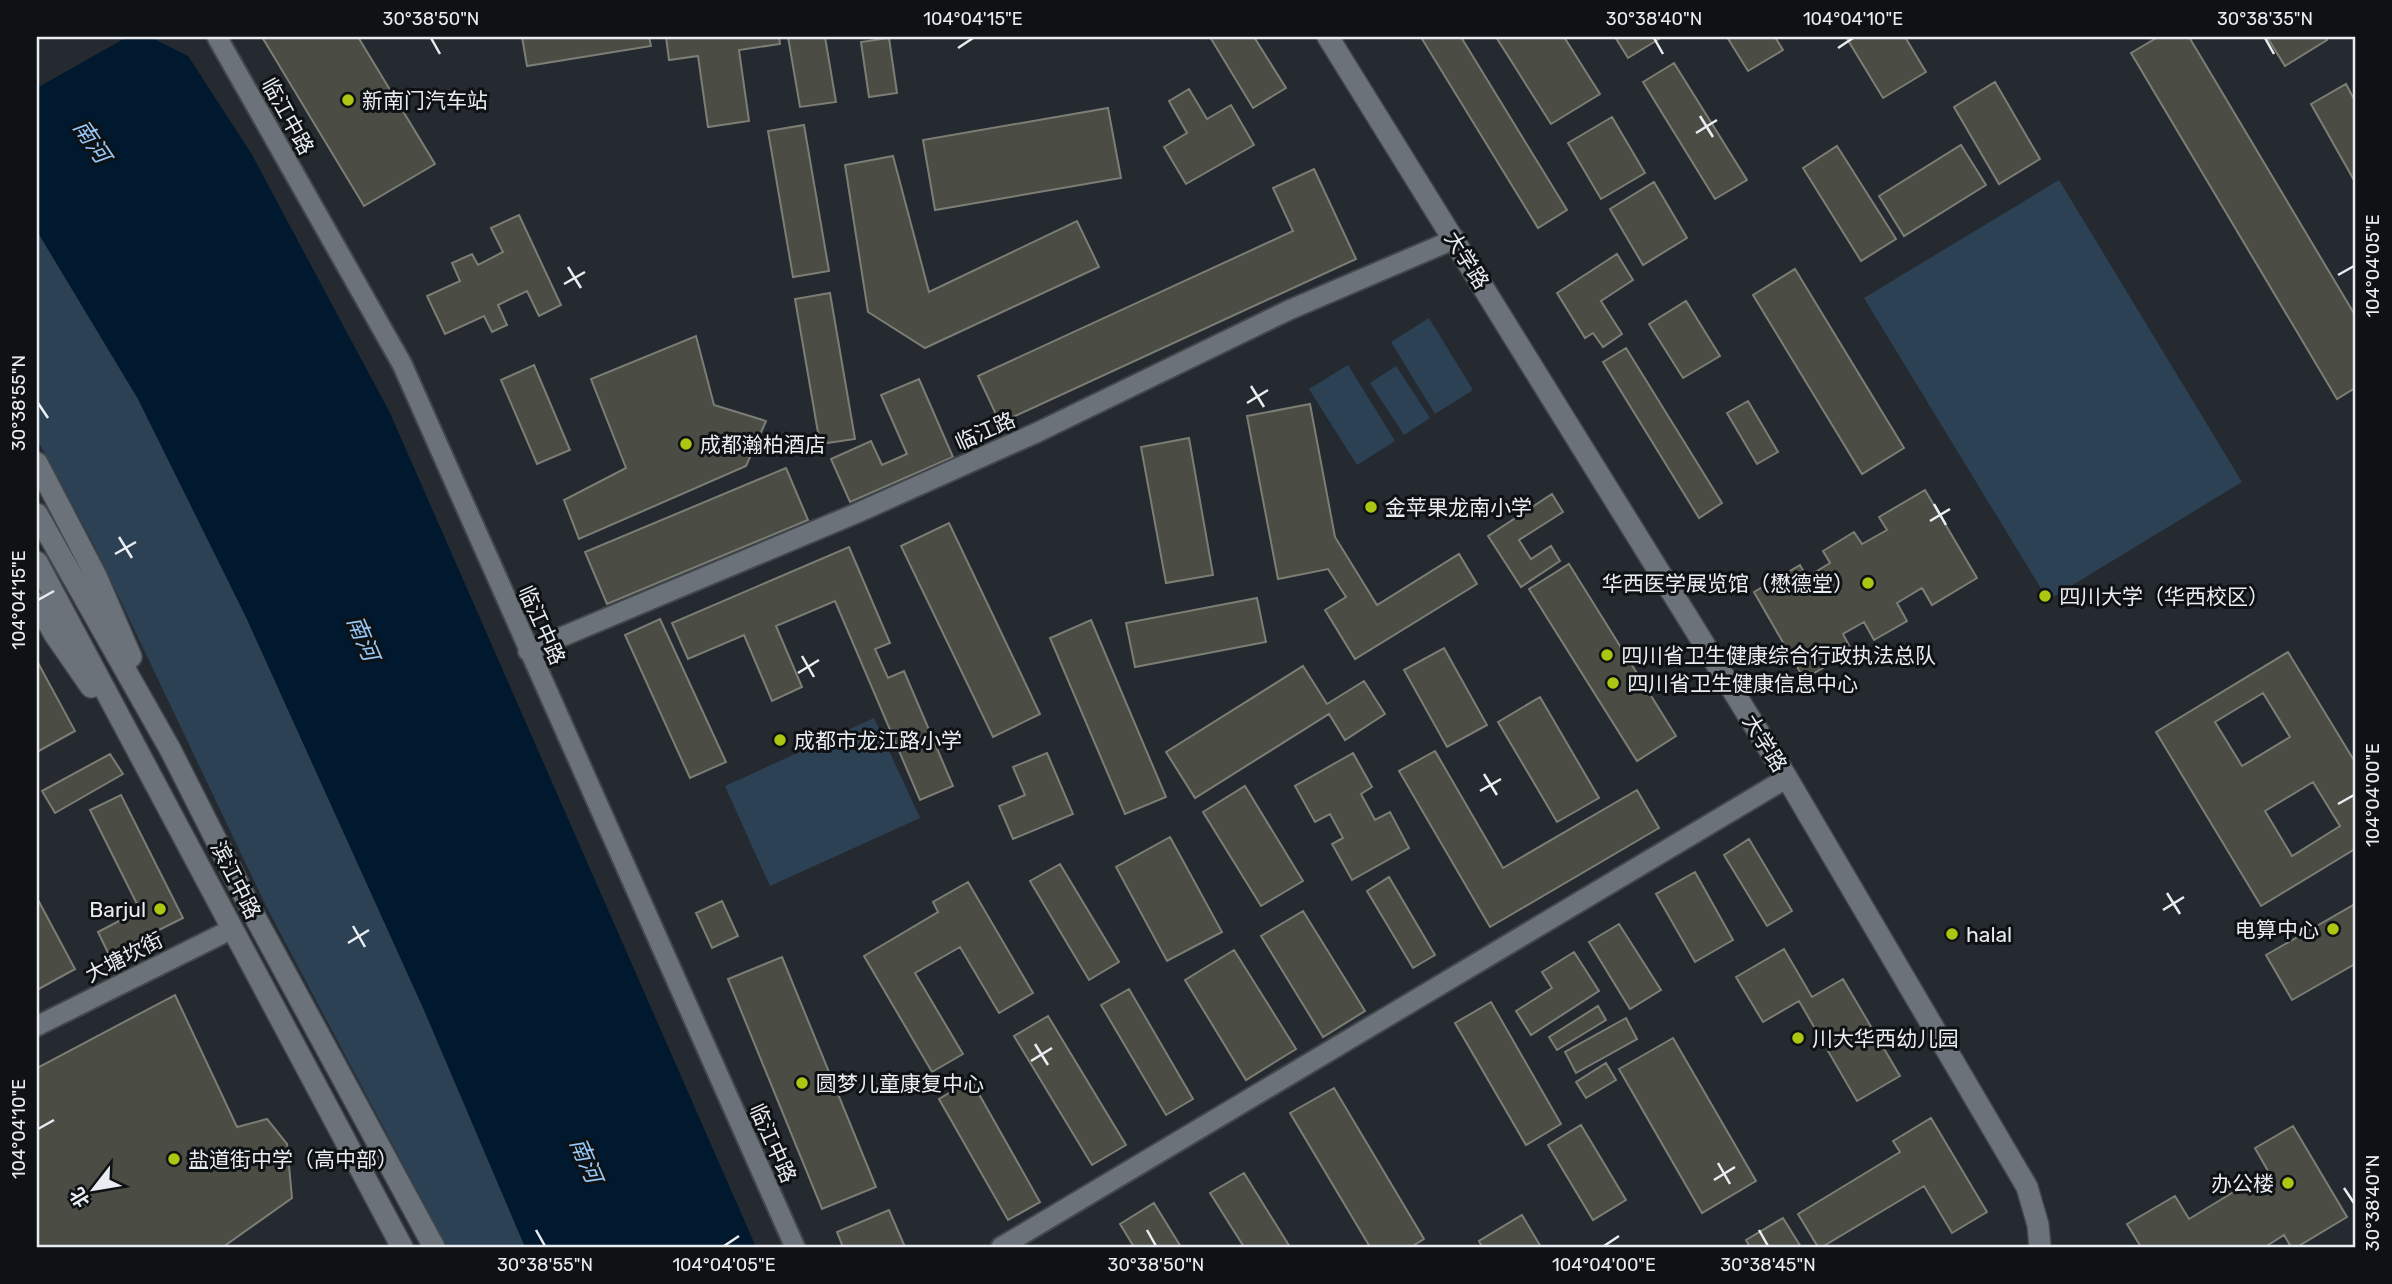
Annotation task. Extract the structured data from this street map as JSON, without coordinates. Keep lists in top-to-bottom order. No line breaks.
{"streets":{"main road":["大学路","滨江中路"],"street":["临江中路","临江路","大塘坎街"]},"crossings":[["临江中路","临江路"],["大学路","临江路"],["滨江中路","大塘坎街"]],"water":["南河"],"places":["新南门汽车站","成都瀚柏酒店","金苹果龙南小学","华西医学展览馆（懋德堂）","四川大学（华西校区）","四川省卫生健康综合行政执法总队","四川省卫生健康信息中心","成都市龙江路小学","Barjul","电算中心","halal","川大华西幼儿园","圆梦儿童康复中心","盐道街中学（高中部）","办公楼"],"north":"bottom left","coordinates":["30°38'50\"N","104°04'15\"E","30°38'40\"N","104°04'10\"E","30°38'35\"N","104°04'05\"E","30°38'55\"N","104°04'00\"E","30°38'45\"N"]}
